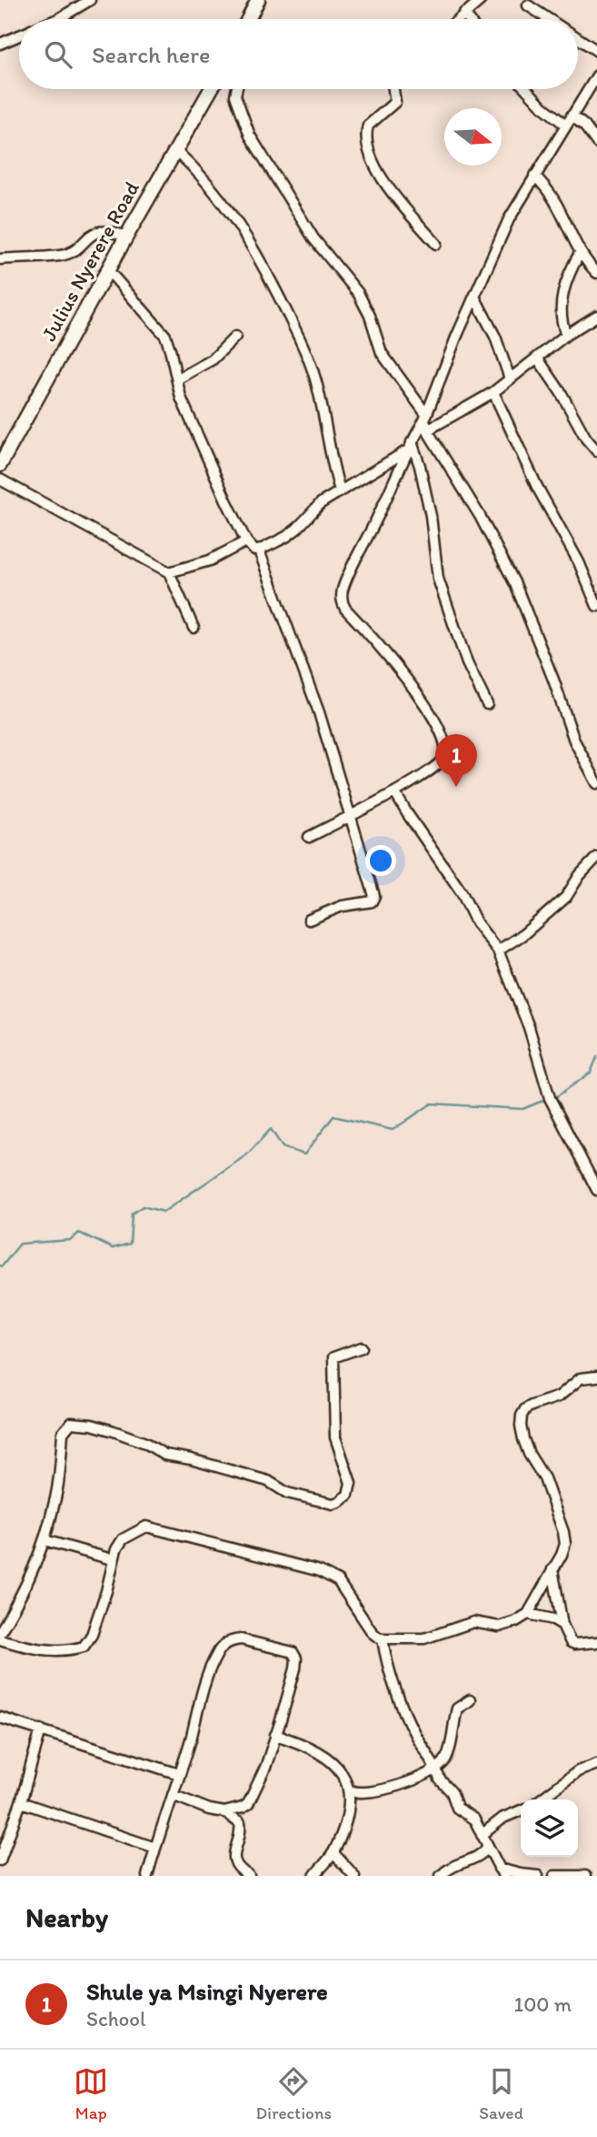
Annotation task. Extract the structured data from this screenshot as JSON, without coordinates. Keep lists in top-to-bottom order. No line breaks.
{"streets":{"highway":["Julius Nyerere Road"]},"north":"right","page":{"search":"Search here","pins":"1","heading":"Nearby","list":[{"mark":"1","name":"Shule ya Msingi Nyerere","note":"School","value":"100 m"}],"nav":["Map","Directions","Saved"]}}
